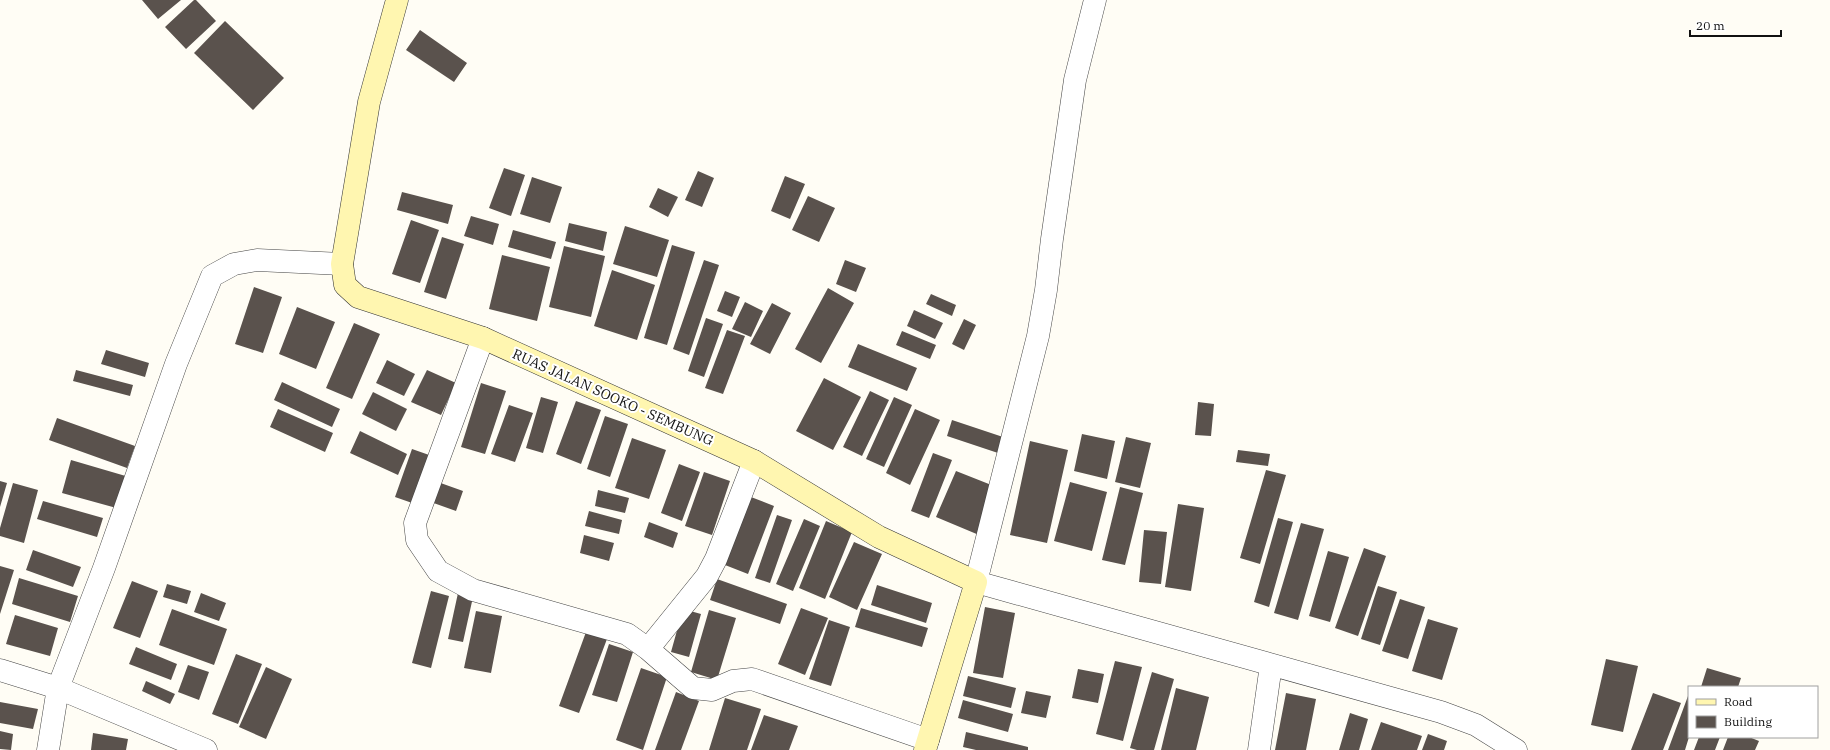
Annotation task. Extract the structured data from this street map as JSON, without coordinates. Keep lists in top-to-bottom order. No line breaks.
{"streets":{"main road":["RUAS JALAN SOOKO - SEMBUNG"]},"legend":["Road","Building"],"scale_bar":"20 m"}
